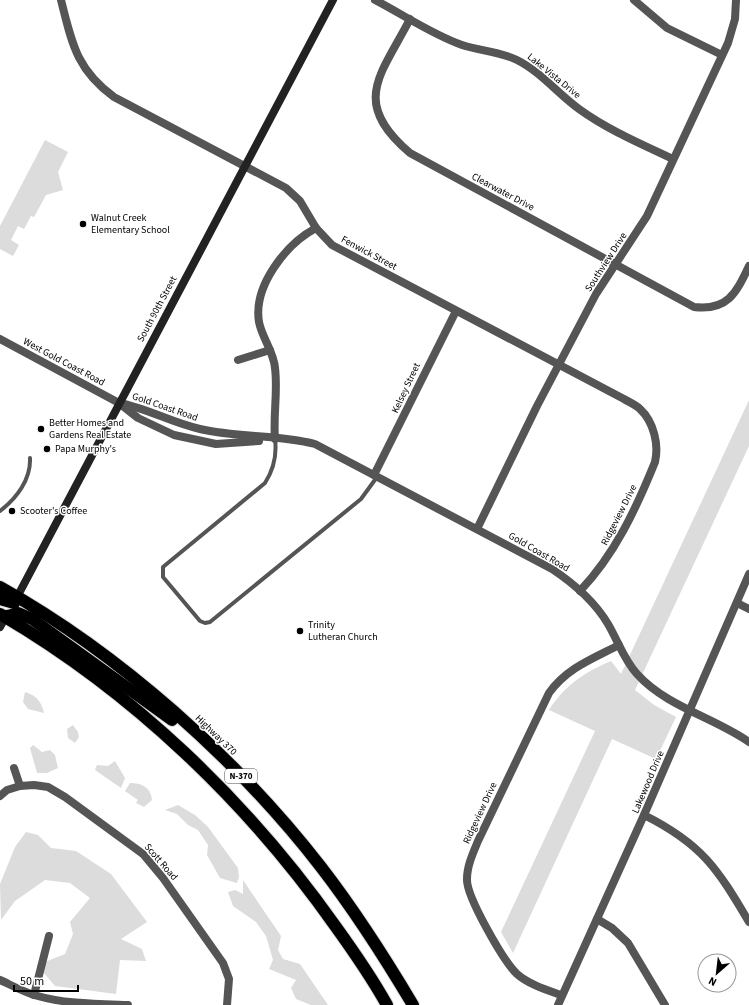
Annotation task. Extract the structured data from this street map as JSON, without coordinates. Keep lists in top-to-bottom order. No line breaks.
{"streets":{"highway":["Highway 370","N-370"],"street":["Lake Vista Drive","Clearwater Drive","Fenwick Street","Southview Drive","South 90th Street","West Gold Coast Road","Kelsey Street","Gold Coast Road","Ridgeview Drive","Lakewood Drive","Scott Road"]},"crossings":[["Lake Vista Drive","Clearwater Drive"],["Lake Vista Drive","Southview Drive"],["Clearwater Drive","Southview Drive"],["Fenwick Street","Southview Drive"],["Fenwick Street","South 90th Street"],["Fenwick Street","Kelsey Street"],["Fenwick Street","Ridgeview Drive"],["Southview Drive","Gold Coast Road"],["South 90th Street","West Gold Coast Road"],["South 90th Street","Gold Coast Road"],["South 90th Street","Highway 370"],["South 90th Street","N-370"],["West Gold Coast Road","Gold Coast Road"],["Kelsey Street","Gold Coast Road"],["Gold Coast Road","Ridgeview Drive"],["Gold Coast Road","Lakewood Drive"],["Ridgeview Drive","Lakewood Drive"]],"places":["Walnut Creek Elementary School","Better Homes and Gardens Real Estate","Papa Murphy's","Scooter's Coffee","Trinity Lutheran Church"],"scale_bar":"50 m","north":"bottom left"}
